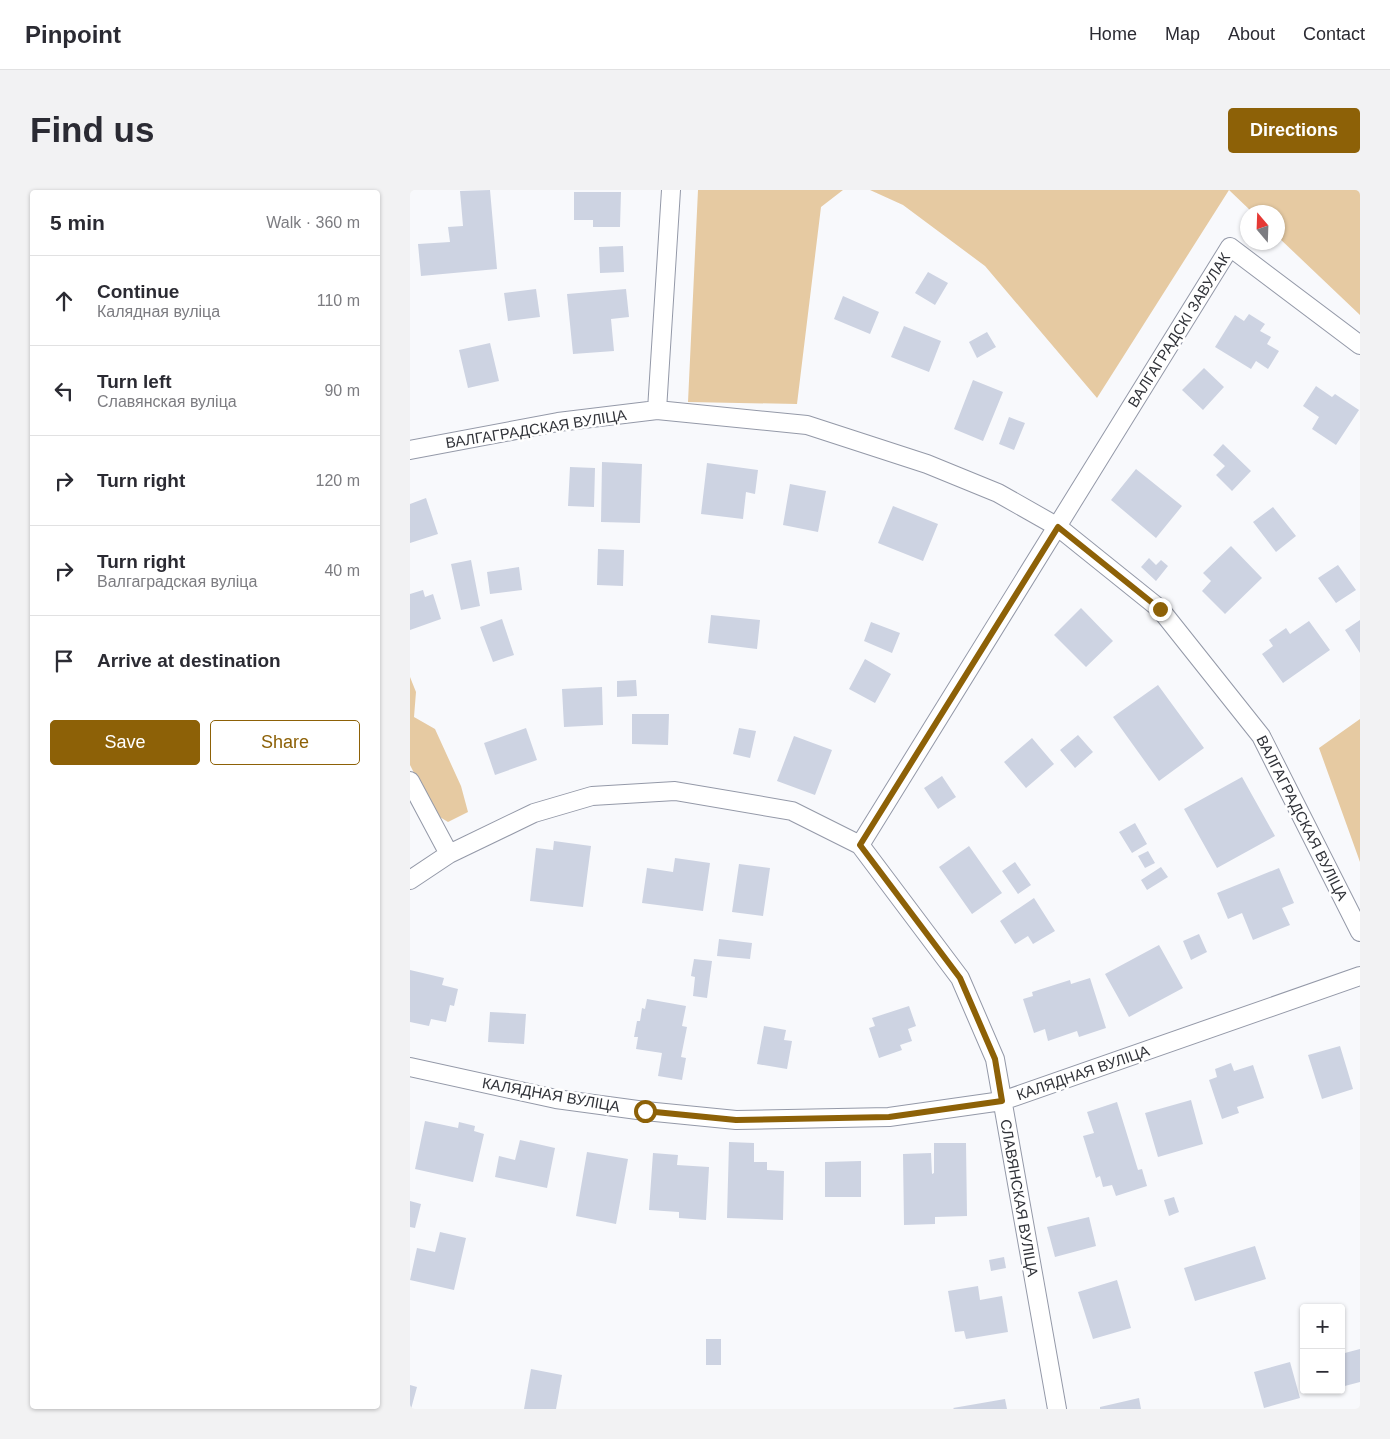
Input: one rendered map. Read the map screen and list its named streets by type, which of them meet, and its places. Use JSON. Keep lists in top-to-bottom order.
{
  "streets": {
    "street": [
      "ВАЛГАГРАДСКІ ЗАВУЛАК",
      "ВАЛГАГРАДСКАЯ ВУЛІЦА",
      "КАЛЯДНАЯ ВУЛІЦА",
      "СЛАВЯНСКАЯ ВУЛІЦА"
    ]
  },
  "crossings": [
    ["ВАЛГАГРАДСКІ ЗАВУЛАК", "ВАЛГАГРАДСКАЯ ВУЛІЦА"],
    ["КАЛЯДНАЯ ВУЛІЦА", "СЛАВЯНСКАЯ ВУЛІЦА"]
  ],
  "north": "top",
  "page": {
    "header": "Pinpoint",
    "nav": [
      "Home",
      "Map",
      "About",
      "Contact"
    ],
    "buttons": [
      "Directions",
      ["Save", "Share"]
    ],
    "title": "Find us",
    "heading": ["5 min", "Walk · 360 m"],
    "list": [
      ["Continue", "Калядная вуліца", "110 m"],
      ["Turn left", "Славянская вуліца", "90 m"],
      ["Turn right", "120 m"],
      ["Turn right", "Валгаградская вуліца", "40 m"],
      "Arrive at destination"
    ],
    "map_buttons": ["+", "−"]
  }
}
